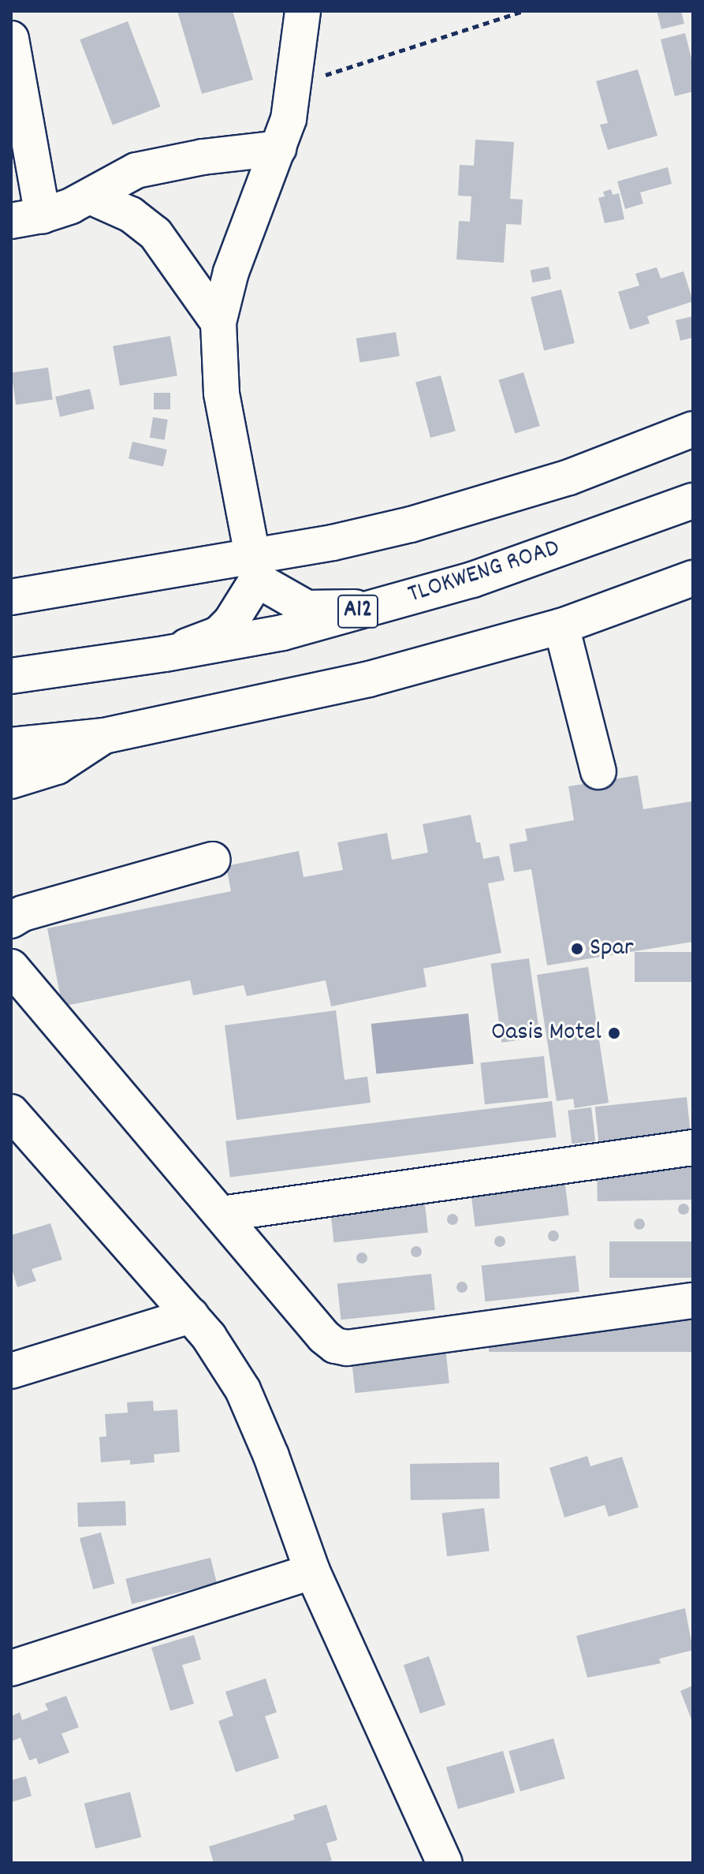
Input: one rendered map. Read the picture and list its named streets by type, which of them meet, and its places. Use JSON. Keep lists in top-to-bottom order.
{
  "streets": {
    "street": ["TLOKWENG ROAD", "A12"]
  },
  "places": ["Spar", "Oasis Motel"]
}
